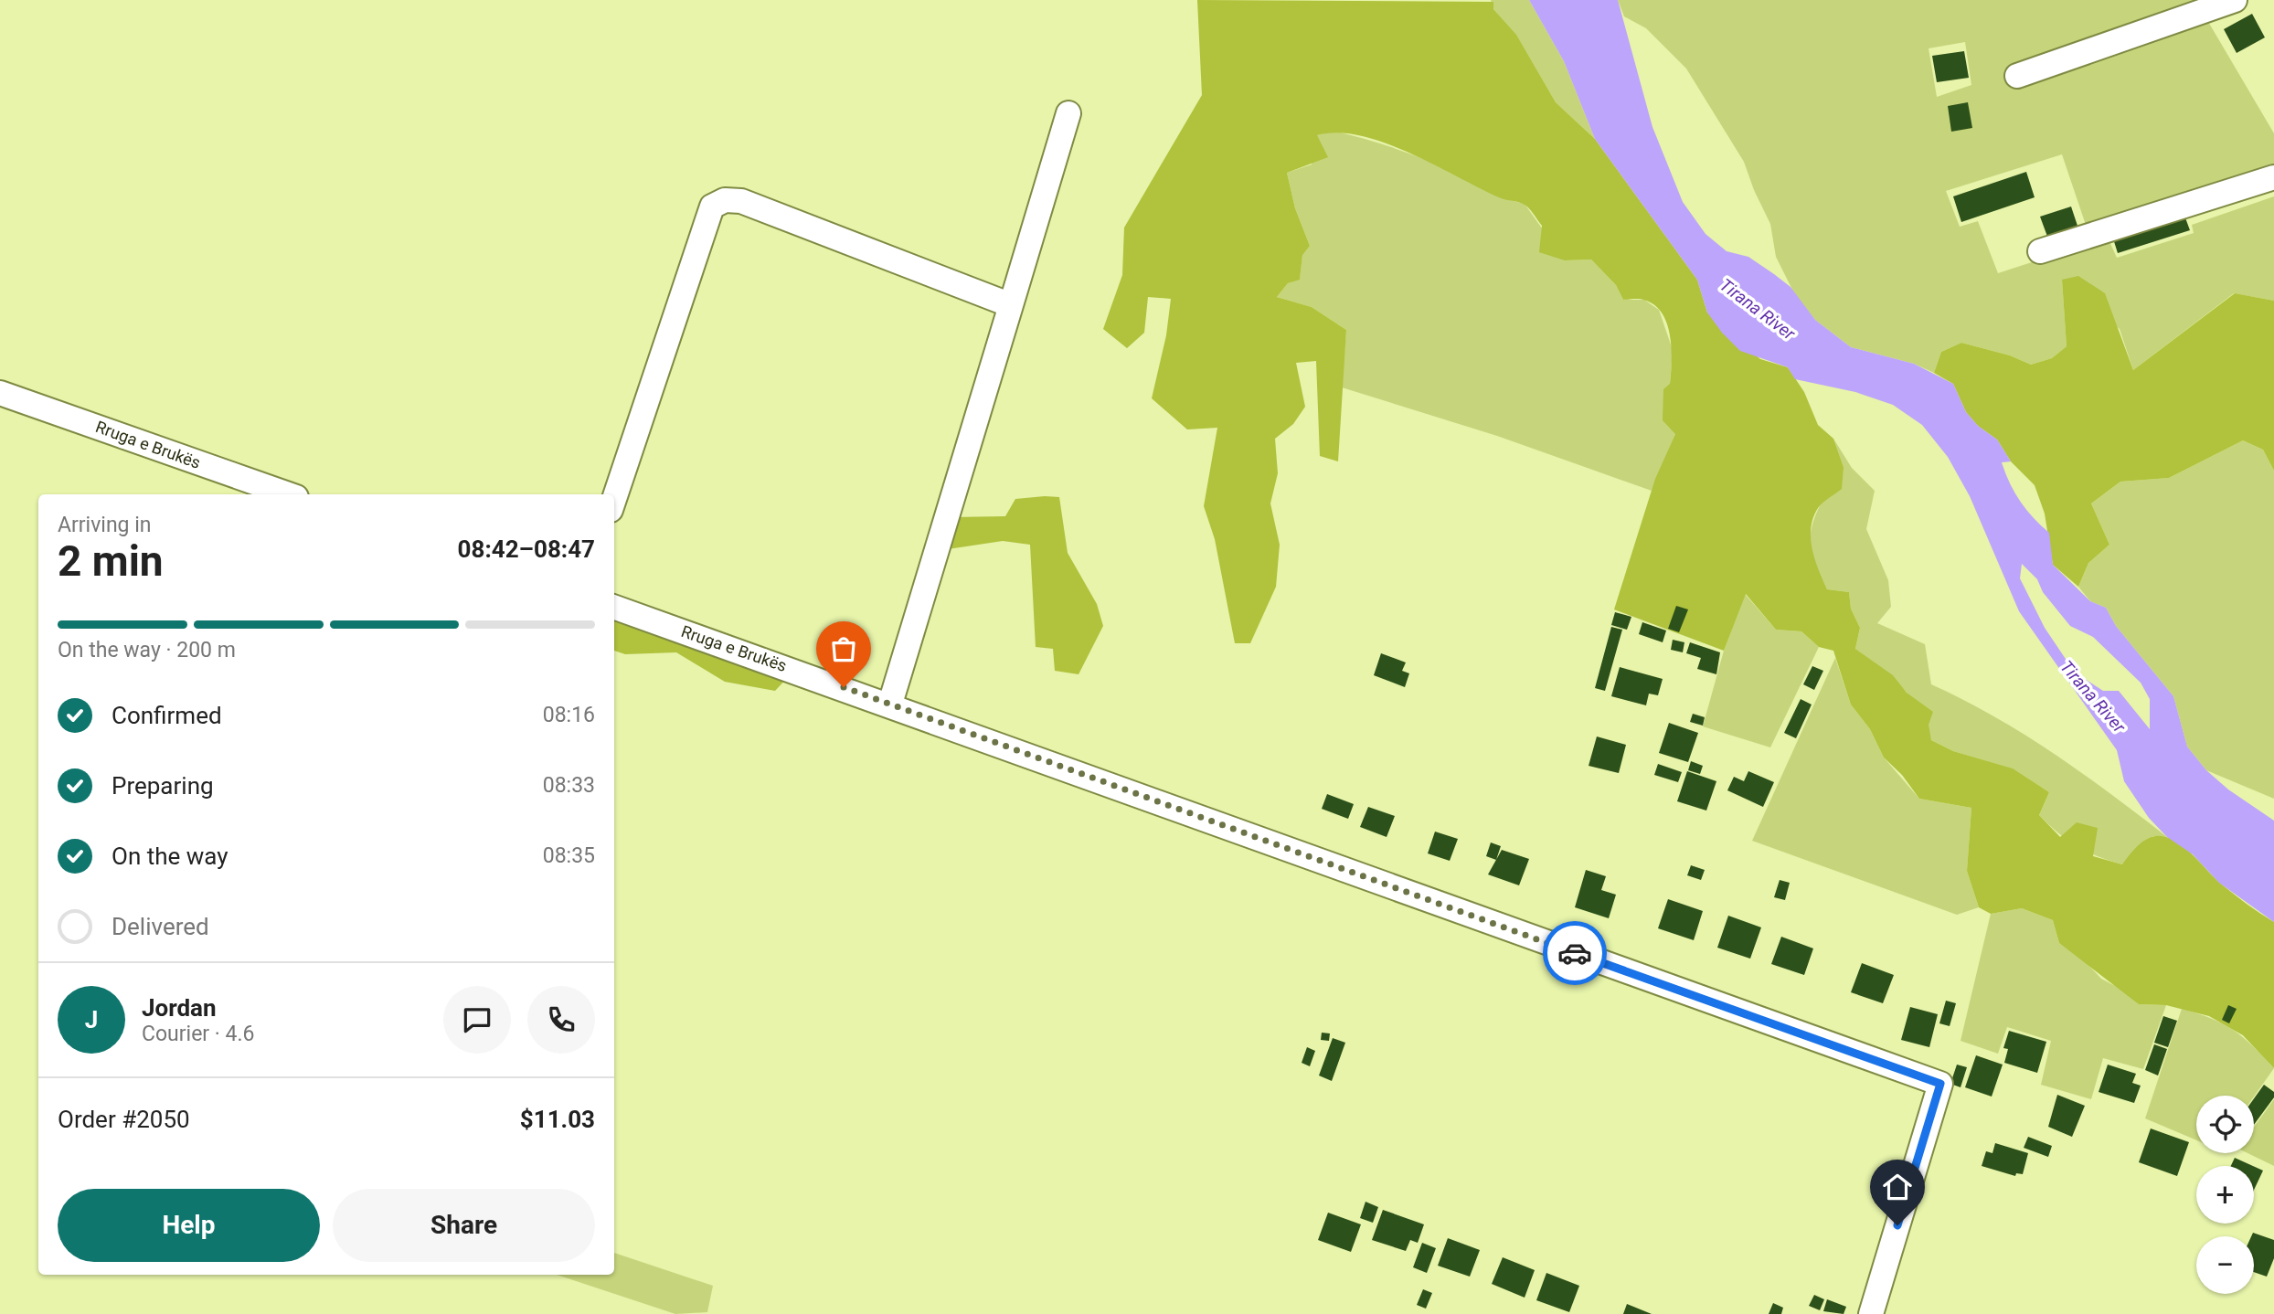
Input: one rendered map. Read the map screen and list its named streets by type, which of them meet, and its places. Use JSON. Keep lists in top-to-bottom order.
{
  "streets": {
    "street": ["Rruga e Brukës"]
  },
  "water": ["Tirana River"],
  "page": {
    "heading": ["2 min", "Arriving in", "08:42–08:47"],
    "panel": [
      "Jordan",
      "Courier · 4.6",
      "Order #2050",
      "$11.03"
    ],
    "bar": "On the way · 200 m",
    "list": [
      ["Confirmed", "08:16"],
      ["Preparing", "08:33"],
      ["On the way", "08:35"],
      "Delivered"
    ],
    "round": "J",
    "map_buttons": ["+", "−"],
    "buttons": ["Help", "Share"]
  }
}
